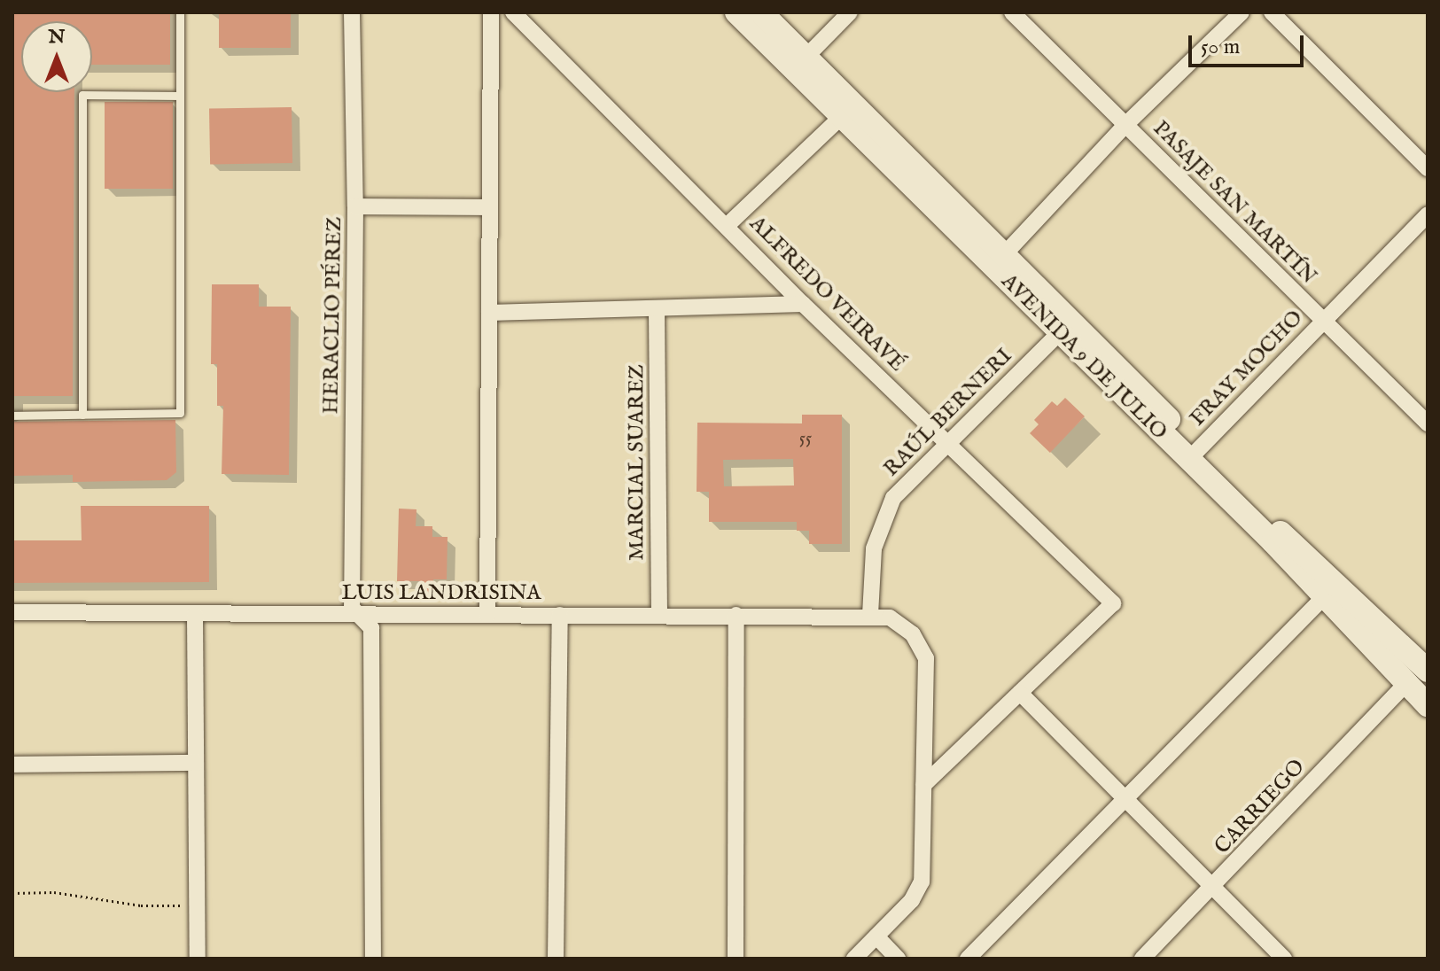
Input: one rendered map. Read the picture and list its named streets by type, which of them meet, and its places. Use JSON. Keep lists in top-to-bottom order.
{
  "streets": {
    "main road": ["AVENIDA 9 DE JULIO"],
    "street": [
      "PASAJE SAN MARTÍN",
      "ALFREDO VEIRAVÉ",
      "HERACLIO PÉREZ",
      "FRAY MOCHO",
      "RAÚL BERNERI",
      "MARCIAL SUAREZ",
      "LUIS LANDRISINA",
      "CARRIEGO"
    ]
  },
  "crossings": [
    ["PASAJE SAN MARTÍN", "FRAY MOCHO"],
    ["ALFREDO VEIRAVÉ", "RAÚL BERNERI"],
    ["HERACLIO PÉREZ", "LUIS LANDRISINA"],
    ["AVENIDA 9 DE JULIO", "FRAY MOCHO"],
    ["AVENIDA 9 DE JULIO", "RAÚL BERNERI"],
    ["AVENIDA 9 DE JULIO", "CARRIEGO"],
    ["RAÚL BERNERI", "LUIS LANDRISINA"],
    ["MARCIAL SUAREZ", "LUIS LANDRISINA"]
  ],
  "house_numbers": ["55"],
  "scale_bar": "50 m",
  "north": "top"
}
